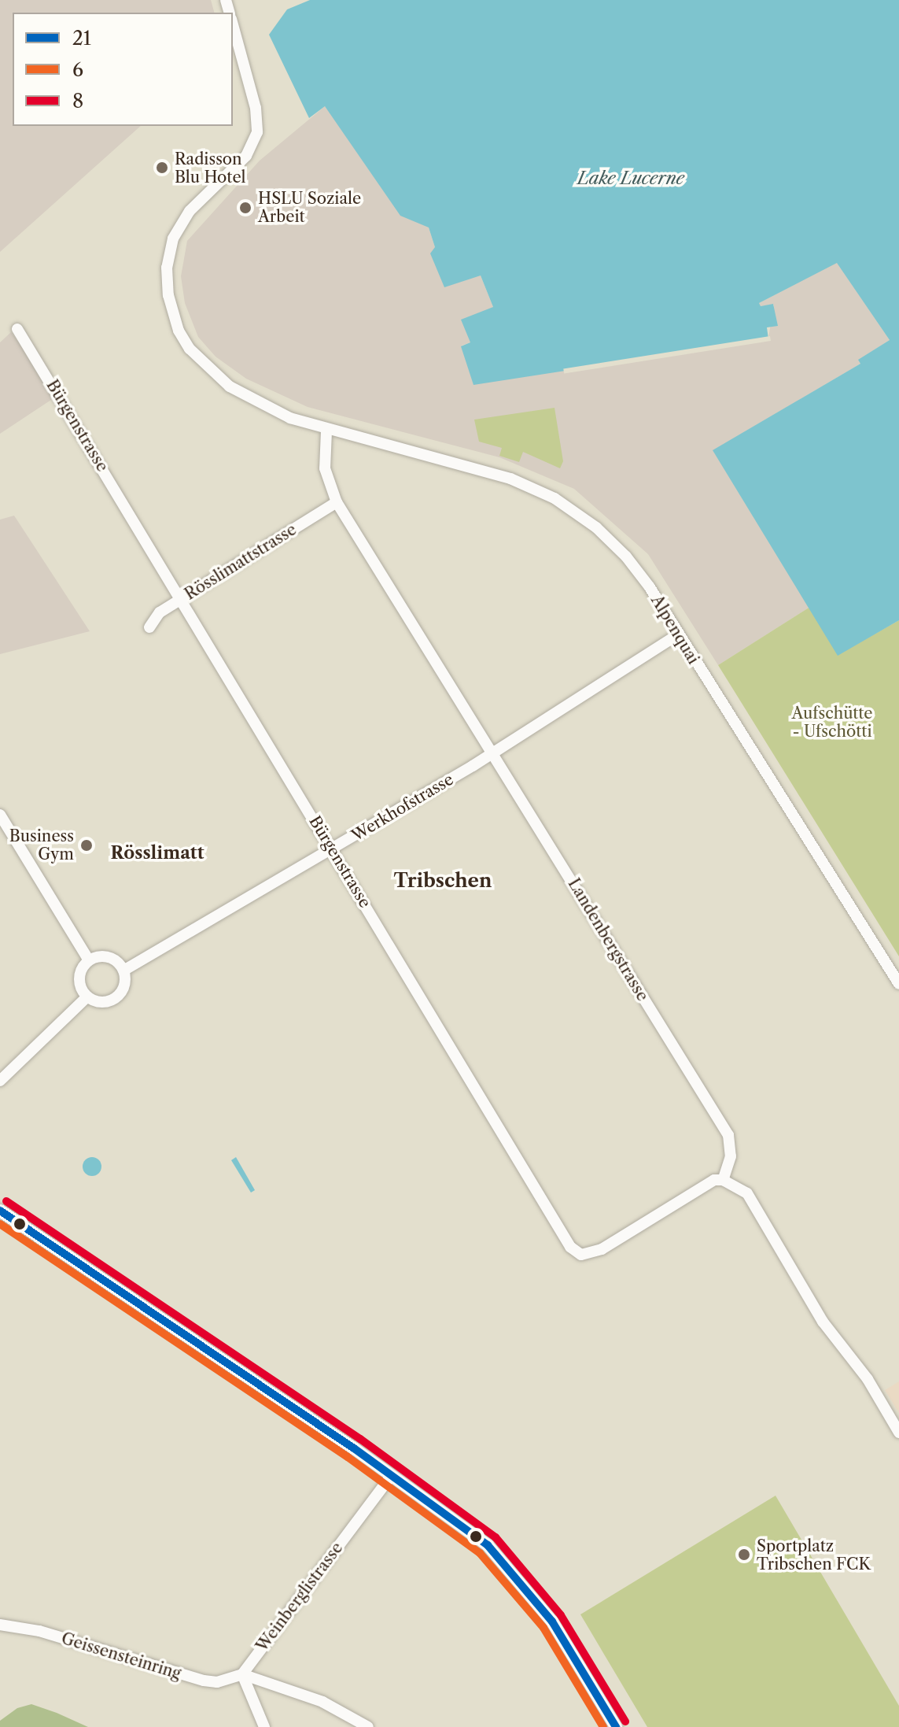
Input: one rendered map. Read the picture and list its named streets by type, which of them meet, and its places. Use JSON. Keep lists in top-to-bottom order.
{
  "streets": {
    "street": [
      "Bürgenstrasse",
      "Rösslimattstrasse",
      "Alpenquai",
      "Werkhofstrasse",
      "Landenbergstrasse",
      "Weinberglistrasse",
      "Geissensteinring"
    ]
  },
  "crossings": [
    ["Bürgenstrasse", "Rösslimattstrasse"],
    ["Bürgenstrasse", "Werkhofstrasse"],
    ["Bürgenstrasse", "Landenbergstrasse"],
    ["Rösslimattstrasse", "Landenbergstrasse"],
    ["Alpenquai", "Werkhofstrasse"],
    ["Alpenquai", "Landenbergstrasse"],
    ["Werkhofstrasse", "Landenbergstrasse"],
    ["Weinberglistrasse", "Geissensteinring"]
  ],
  "districts": ["Rösslimatt", "Tribschen"],
  "water": ["Lake Lucerne"],
  "parks": ["Aufschütte - Ufschötti"],
  "places": [
    "Radisson Blu Hotel",
    "HSLU Soziale Arbeit",
    "Business Gym",
    "Sportplatz Tribschen FCK"
  ],
  "lines": ["transit line 8", "transit line 21", "transit line 6"],
  "legend": ["21", "6", "8"]
}
